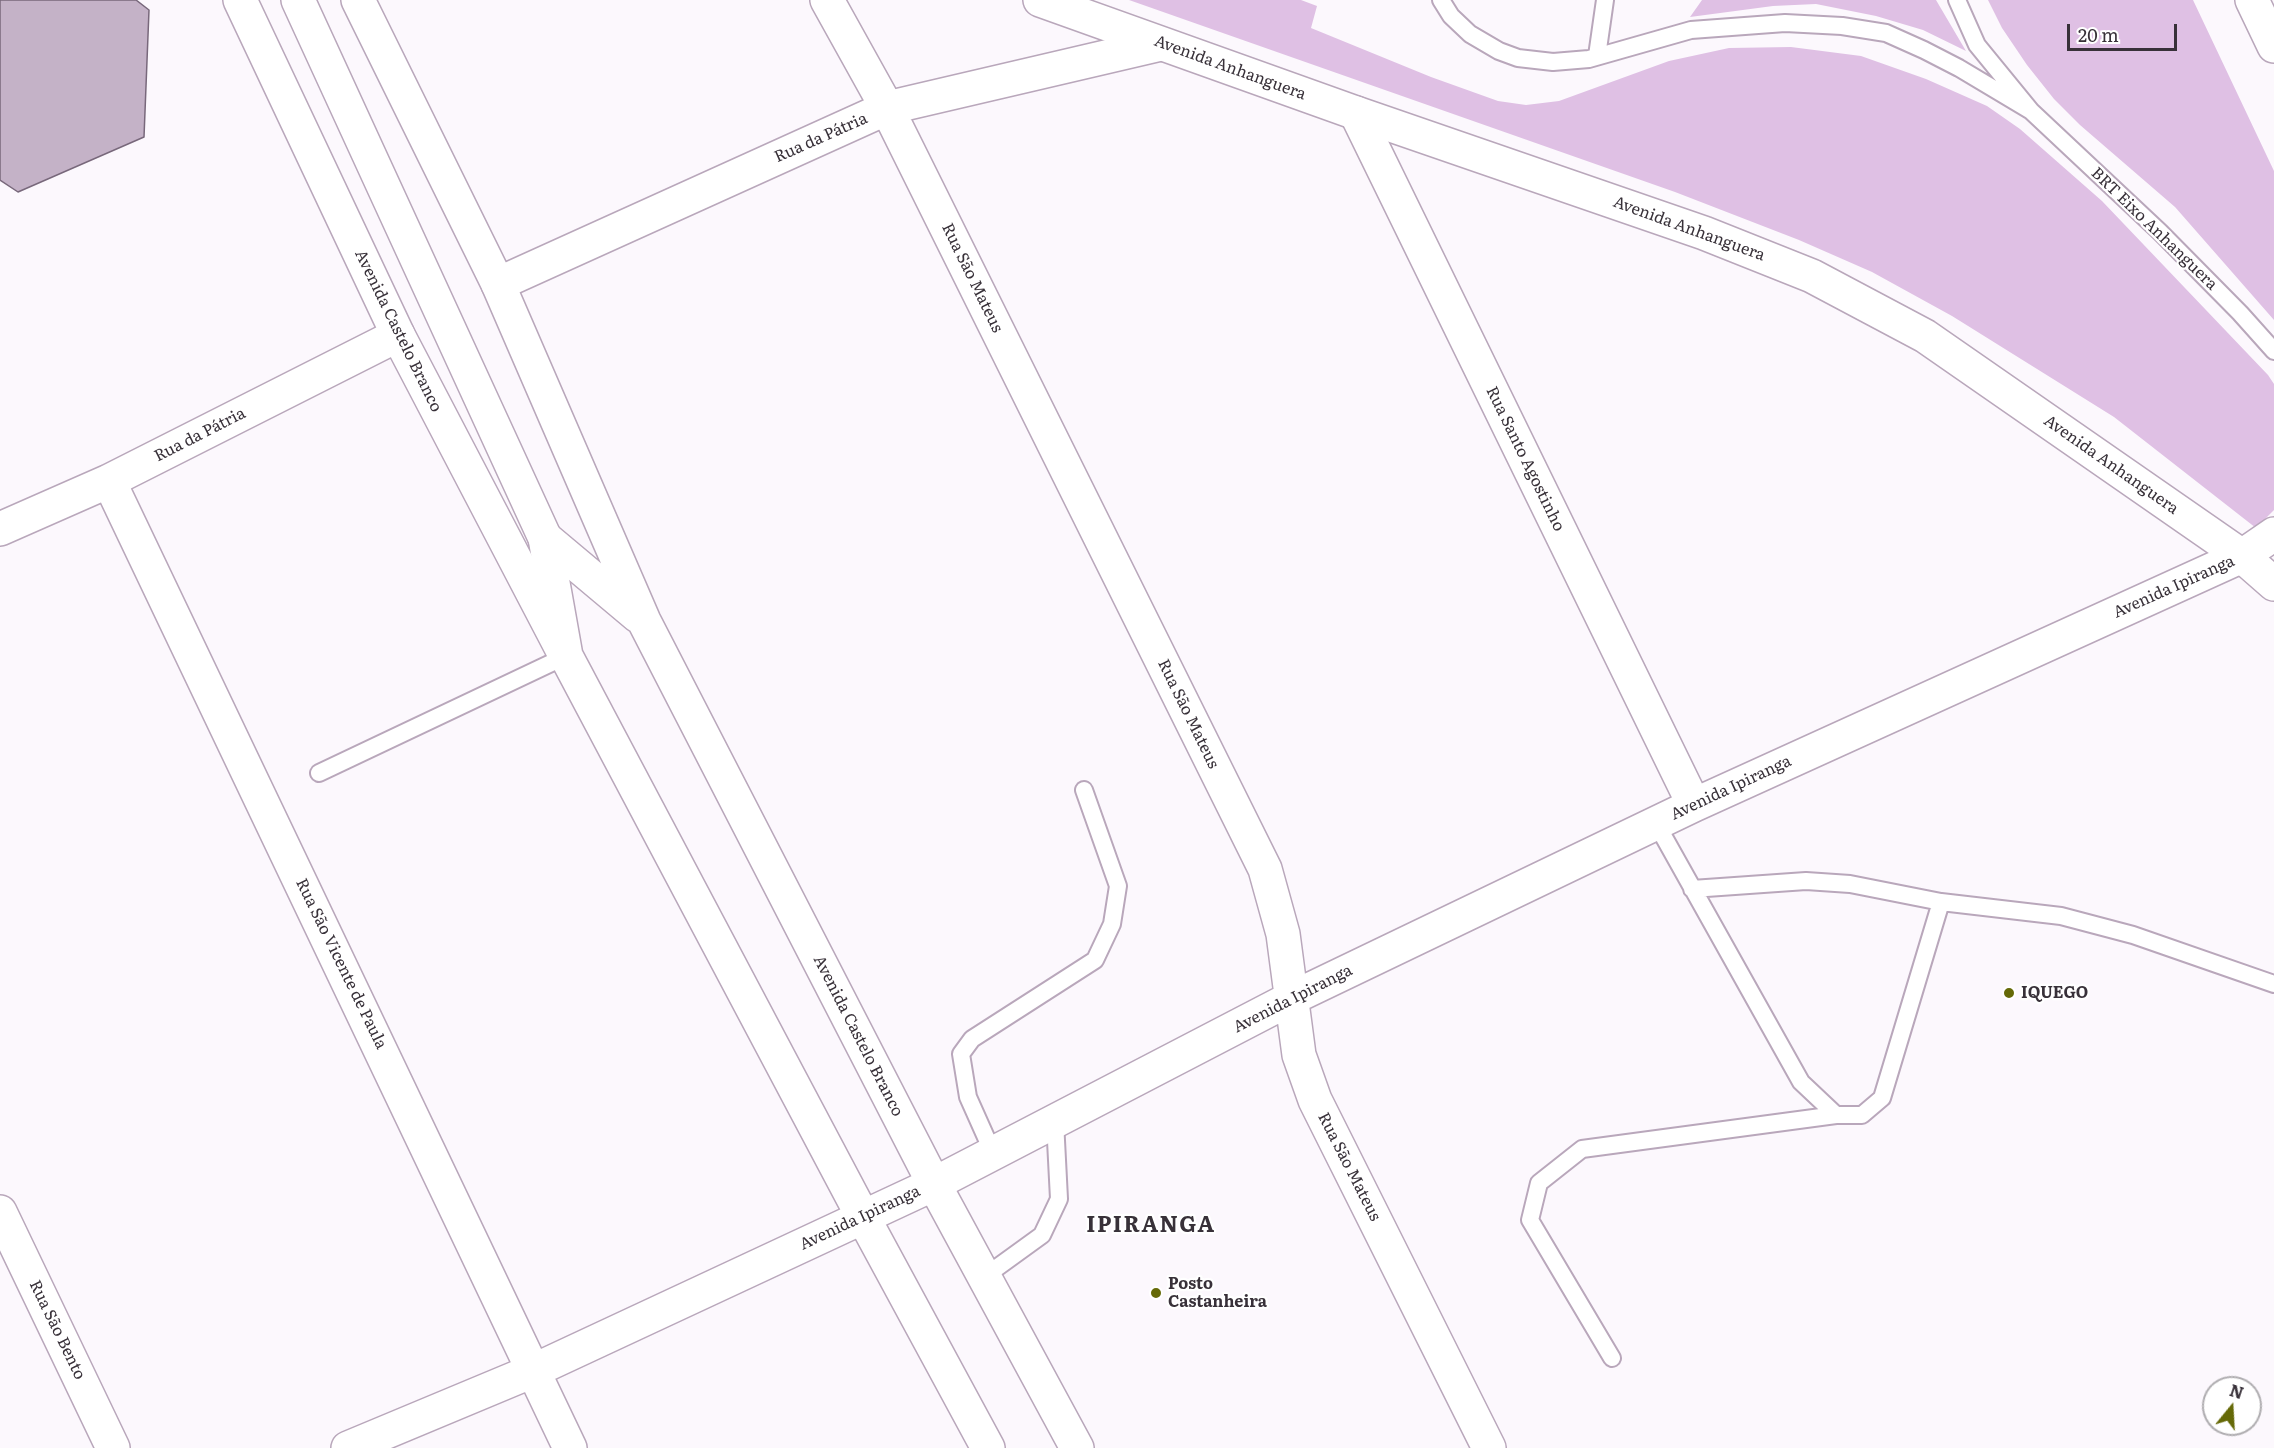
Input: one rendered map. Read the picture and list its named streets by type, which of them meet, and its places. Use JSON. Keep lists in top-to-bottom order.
{
  "streets": {
    "main road": [
      "Avenida Anhanguera",
      "Rua da Pátria",
      "Rua São Mateus",
      "Avenida Castelo Branco",
      "Rua Santo Agostinho",
      "Avenida Ipiranga",
      "Rua São Vicente de Paula",
      "Rua São Bento"
    ],
    "lane": ["BRT Eixo Anhanguera"]
  },
  "crossings": [
    ["Avenida Anhanguera", "Rua da Pátria"],
    ["Avenida Anhanguera", "Rua Santo Agostinho"],
    ["Avenida Anhanguera", "Avenida Ipiranga"],
    ["Rua da Pátria", "Rua São Mateus"],
    ["Rua da Pátria", "Avenida Castelo Branco"],
    ["Rua da Pátria", "Rua São Vicente de Paula"],
    ["Rua São Mateus", "Avenida Ipiranga"],
    ["Avenida Castelo Branco", "Avenida Ipiranga"],
    ["Rua Santo Agostinho", "Avenida Ipiranga"],
    ["Avenida Ipiranga", "Rua São Vicente de Paula"]
  ],
  "districts": ["IPIRANGA"],
  "places": ["IQUEGO", "Posto Castanheira"],
  "scale_bar": "20 m",
  "north": "top"
}
